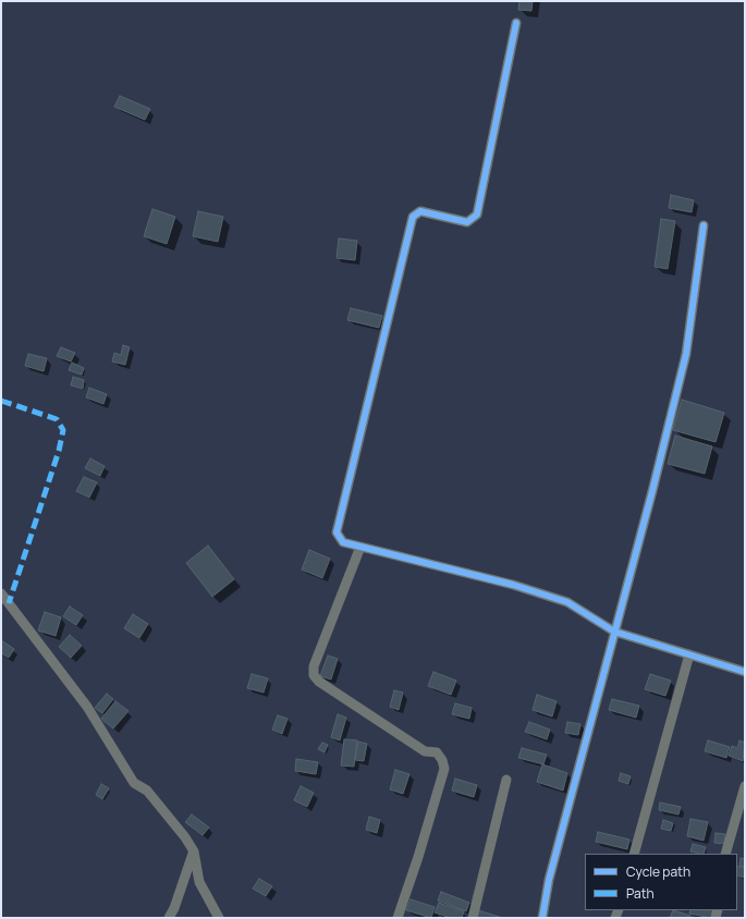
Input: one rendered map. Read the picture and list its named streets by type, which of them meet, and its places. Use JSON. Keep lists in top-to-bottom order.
{
  "legend": ["Cycle path", "Path"]
}
